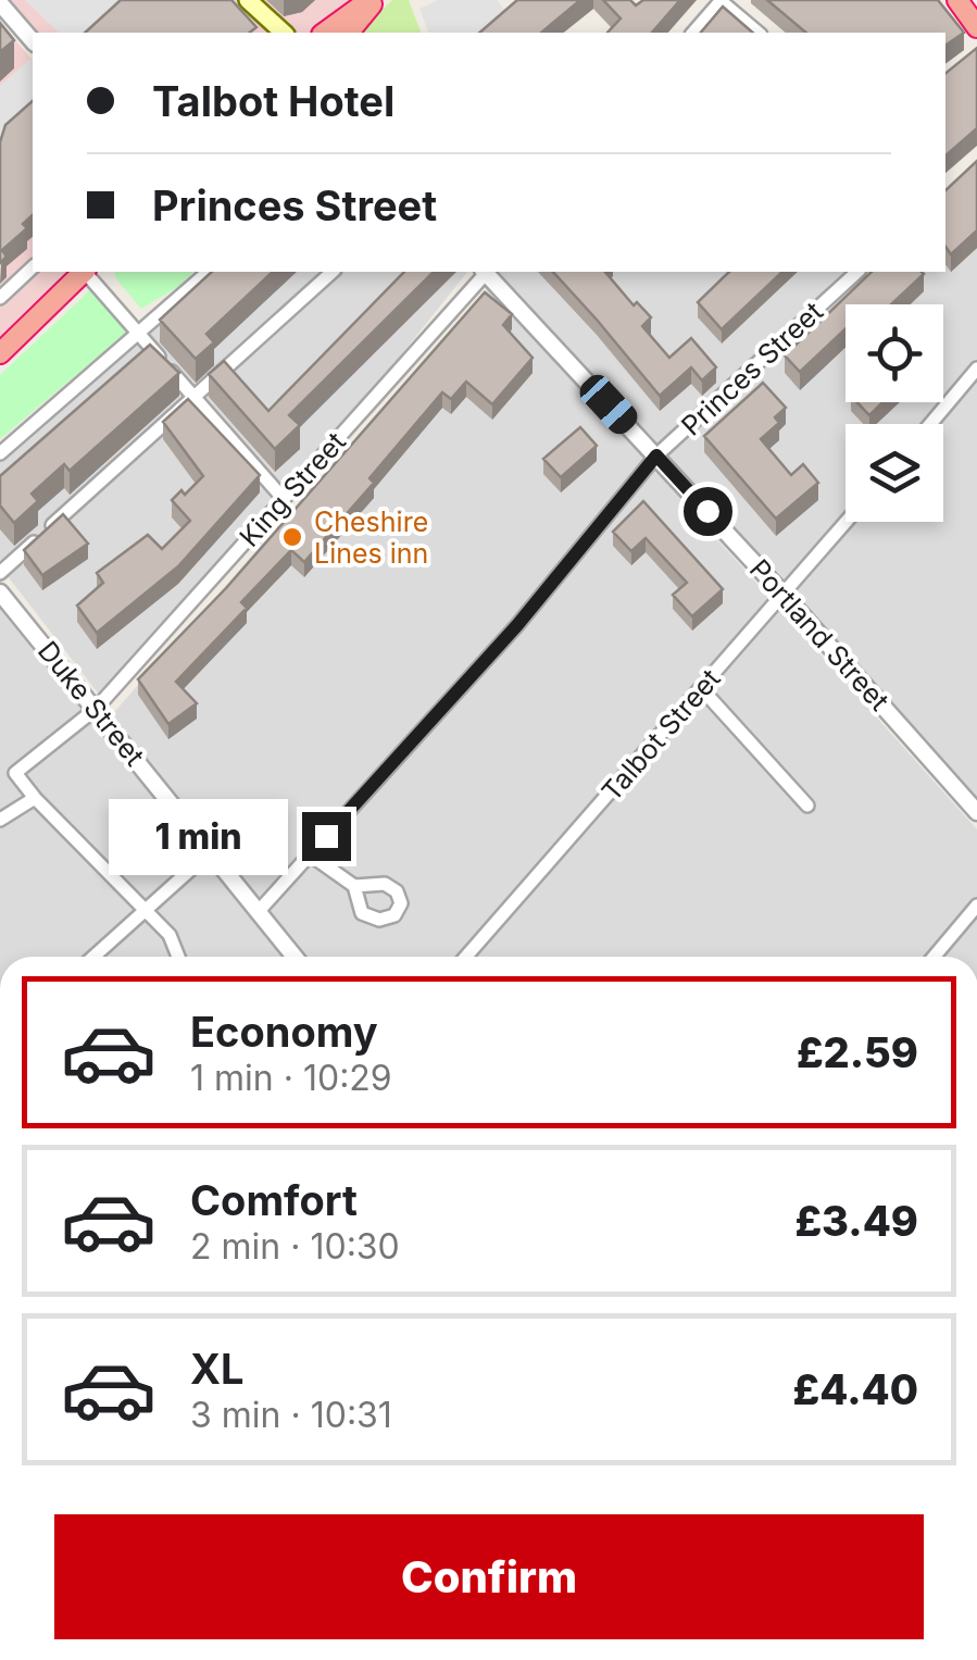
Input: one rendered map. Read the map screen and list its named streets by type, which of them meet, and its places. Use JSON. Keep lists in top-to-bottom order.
{
  "streets": {
    "street": [
      "Princes Street",
      "King Street",
      "Portland Street",
      "Duke Street",
      "Talbot Street"
    ]
  },
  "crossings": [
    ["Princes Street", "Portland Street"],
    ["Princes Street", "Duke Street"],
    ["King Street", "Duke Street"],
    ["Portland Street", "Talbot Street"]
  ],
  "places": ["Cheshire Lines inn"],
  "page": {
    "banner": ["Talbot Hotel", "Princes Street"],
    "bubble": "1 min",
    "list": [
      {
        "name": "Economy",
        "note": "1 min · 10:29",
        "value": "£2.59"
      },
      {
        "name": "Comfort",
        "note": "2 min · 10:30",
        "value": "£3.49"
      },
      {
        "name": "XL",
        "note": "3 min · 10:31",
        "value": "£4.40"
      }
    ],
    "buttons": "Confirm"
  }
}
